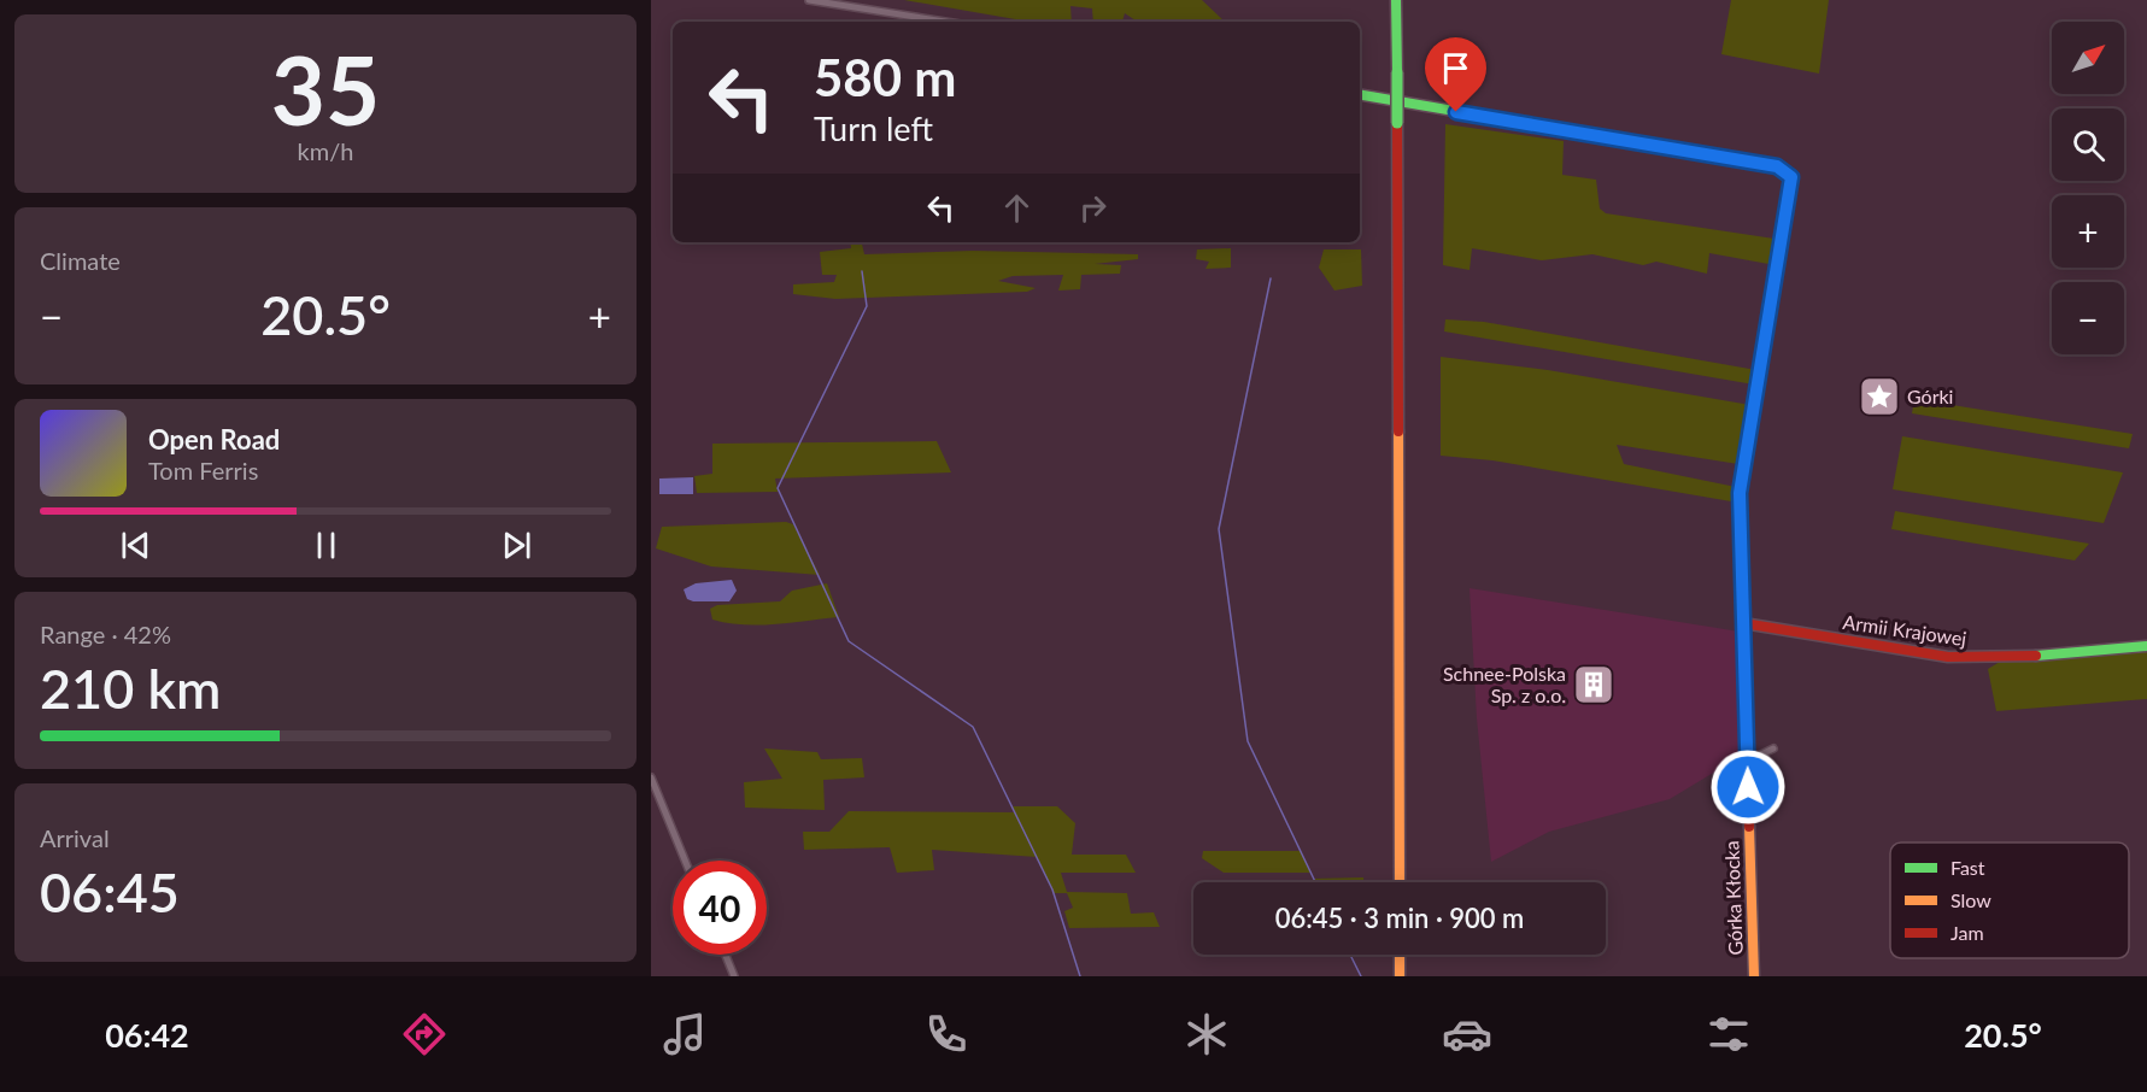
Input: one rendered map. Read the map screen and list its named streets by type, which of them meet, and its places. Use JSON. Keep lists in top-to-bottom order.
{
  "streets": {
    "street": ["Armii Krajowej", "Górka Kłocka"]
  },
  "crossings": [
    ["Armii Krajowej", "Górka Kłocka"]
  ],
  "places": {
    "place": ["Górki"],
    "building": ["Schnee-Polska Sp. z o.o."]
  },
  "legend": ["Fast", "Slow", "Jam"],
  "north": "top right",
  "page": {
    "tile": [
      ["35", "km/h"],
      "Climate",
      ["Range · 42%", "210 km"],
      ["Arrival", "06:45"]
    ],
    "map_buttons": ["+", "−"],
    "turn": ["580 m", "Turn left"],
    "heat": ["−", "20.5°", "+"],
    "song": ["Open Road", "Tom Ferris"],
    "limit": "40",
    "trip": "06:45 · 3 min · 900 m",
    "tabs": ["06:42", "20.5°"]
  }
}
